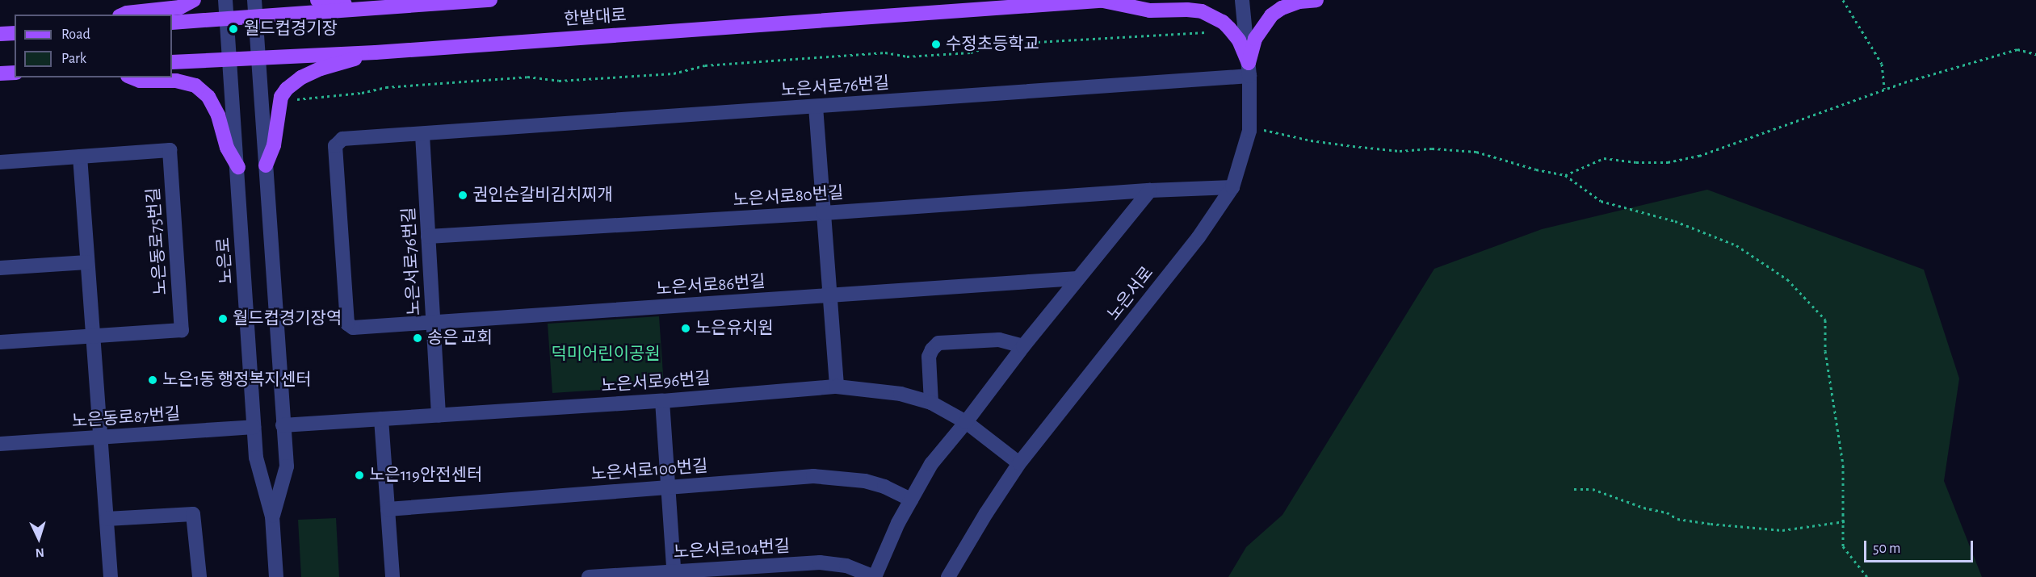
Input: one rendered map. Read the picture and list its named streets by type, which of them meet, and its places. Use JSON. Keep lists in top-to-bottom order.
{
  "streets": {
    "main road": ["한밭대로"],
    "street": [
      "노은서로76번길",
      "노은서로80번길",
      "노은동로75번길",
      "노은로",
      "노은서로86번길",
      "노은서로",
      "노은서로96번길",
      "노은동로87번길",
      "노은서로100번길",
      "노은서로104번길"
    ]
  },
  "crossings": [
    ["한밭대로", "노은로"],
    ["노은서로76번길", "노은서로80번길"],
    ["노은서로76번길", "노은서로86번길"],
    ["노은서로76번길", "노은서로"],
    ["노은서로76번길", "노은서로96번길"],
    ["노은서로80번길", "노은서로"],
    ["노은로", "노은서로96번길"],
    ["노은로", "노은동로87번길"],
    ["노은서로", "노은서로96번길"]
  ],
  "parks": ["덕미어린이공원"],
  "places": [
    "월드컵경기장",
    "수정초등학교",
    "권인순갈비김치찌개",
    "월드컵경기장역",
    "노은유치원",
    "송은 교회",
    "노은1동 행정복지센터",
    "노은119안전센터"
  ],
  "legend": ["Road", "Park"],
  "scale_bar": "50 m",
  "north": "bottom"
}
